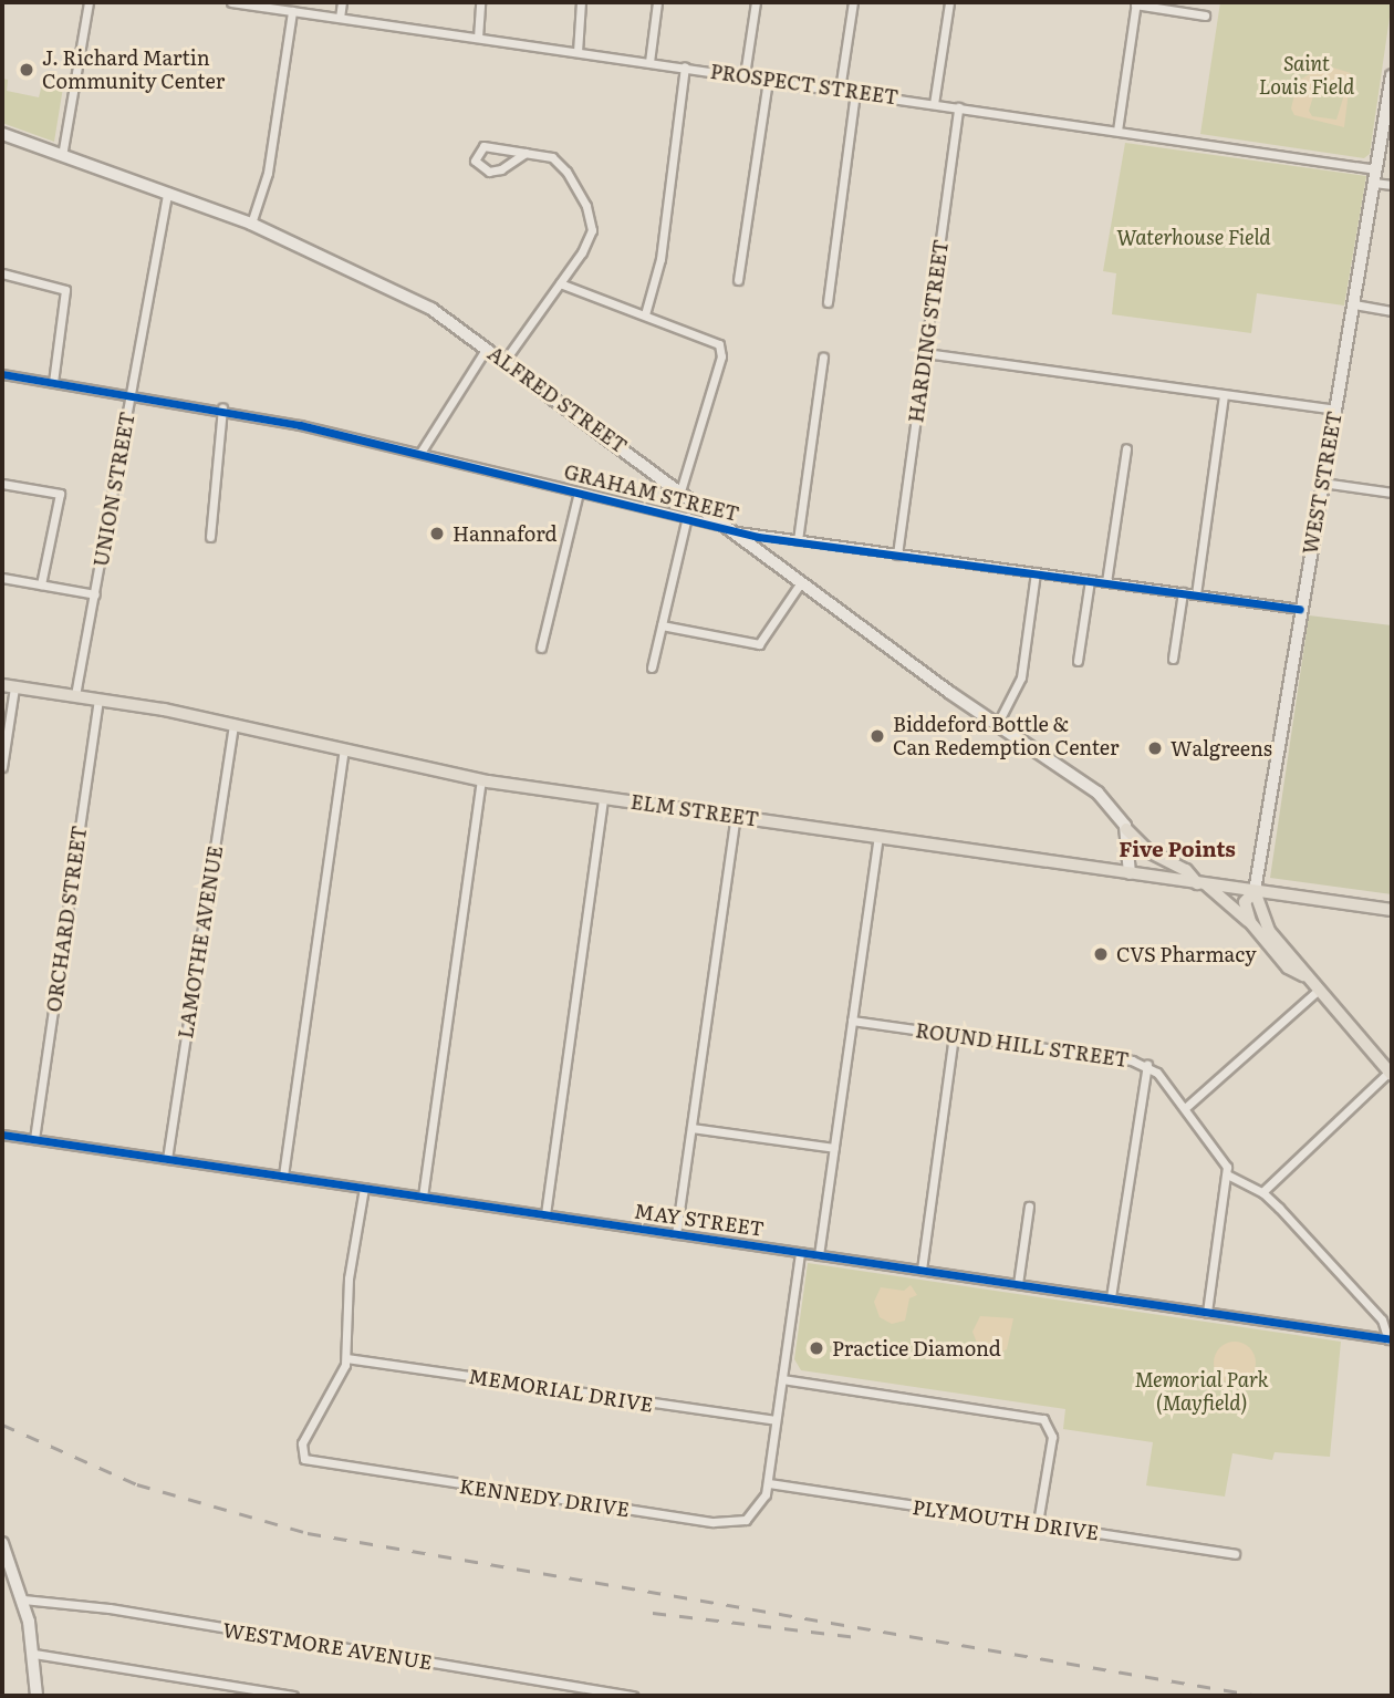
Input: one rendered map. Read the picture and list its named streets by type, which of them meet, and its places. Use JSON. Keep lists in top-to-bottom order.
{
  "streets": {
    "main road": ["ALFRED STREET", "WEST STREET", "ELM STREET"],
    "street": [
      "PROSPECT STREET",
      "HARDING STREET",
      "UNION STREET",
      "GRAHAM STREET",
      "ORCHARD STREET",
      "LAMOTHE AVENUE",
      "ROUND HILL STREET",
      "MAY STREET",
      "MEMORIAL DRIVE",
      "KENNEDY DRIVE",
      "PLYMOUTH DRIVE",
      "WESTMORE AVENUE"
    ]
  },
  "crossings": [
    ["PROSPECT STREET", "HARDING STREET"],
    ["PROSPECT STREET", "WEST STREET"],
    ["HARDING STREET", "GRAHAM STREET"],
    ["ALFRED STREET", "UNION STREET"],
    ["ALFRED STREET", "GRAHAM STREET"],
    ["WEST STREET", "GRAHAM STREET"],
    ["WEST STREET", "ELM STREET"],
    ["UNION STREET", "GRAHAM STREET"],
    ["UNION STREET", "ELM STREET"],
    ["ELM STREET", "ORCHARD STREET"],
    ["ELM STREET", "LAMOTHE AVENUE"],
    ["ORCHARD STREET", "MAY STREET"],
    ["LAMOTHE AVENUE", "MAY STREET"],
    ["MEMORIAL DRIVE", "KENNEDY DRIVE"],
    ["KENNEDY DRIVE", "PLYMOUTH DRIVE"]
  ],
  "districts": ["Five Points"],
  "parks": ["Saint Louis Field", "Waterhouse Field", "Memorial Park (Mayfield)"],
  "places": [
    "J. Richard Martin Community Center",
    "Hannaford",
    "Biddeford Bottle & Can Redemption Center",
    "Walgreens",
    "CVS Pharmacy",
    "Practice Diamond"
  ]
}
